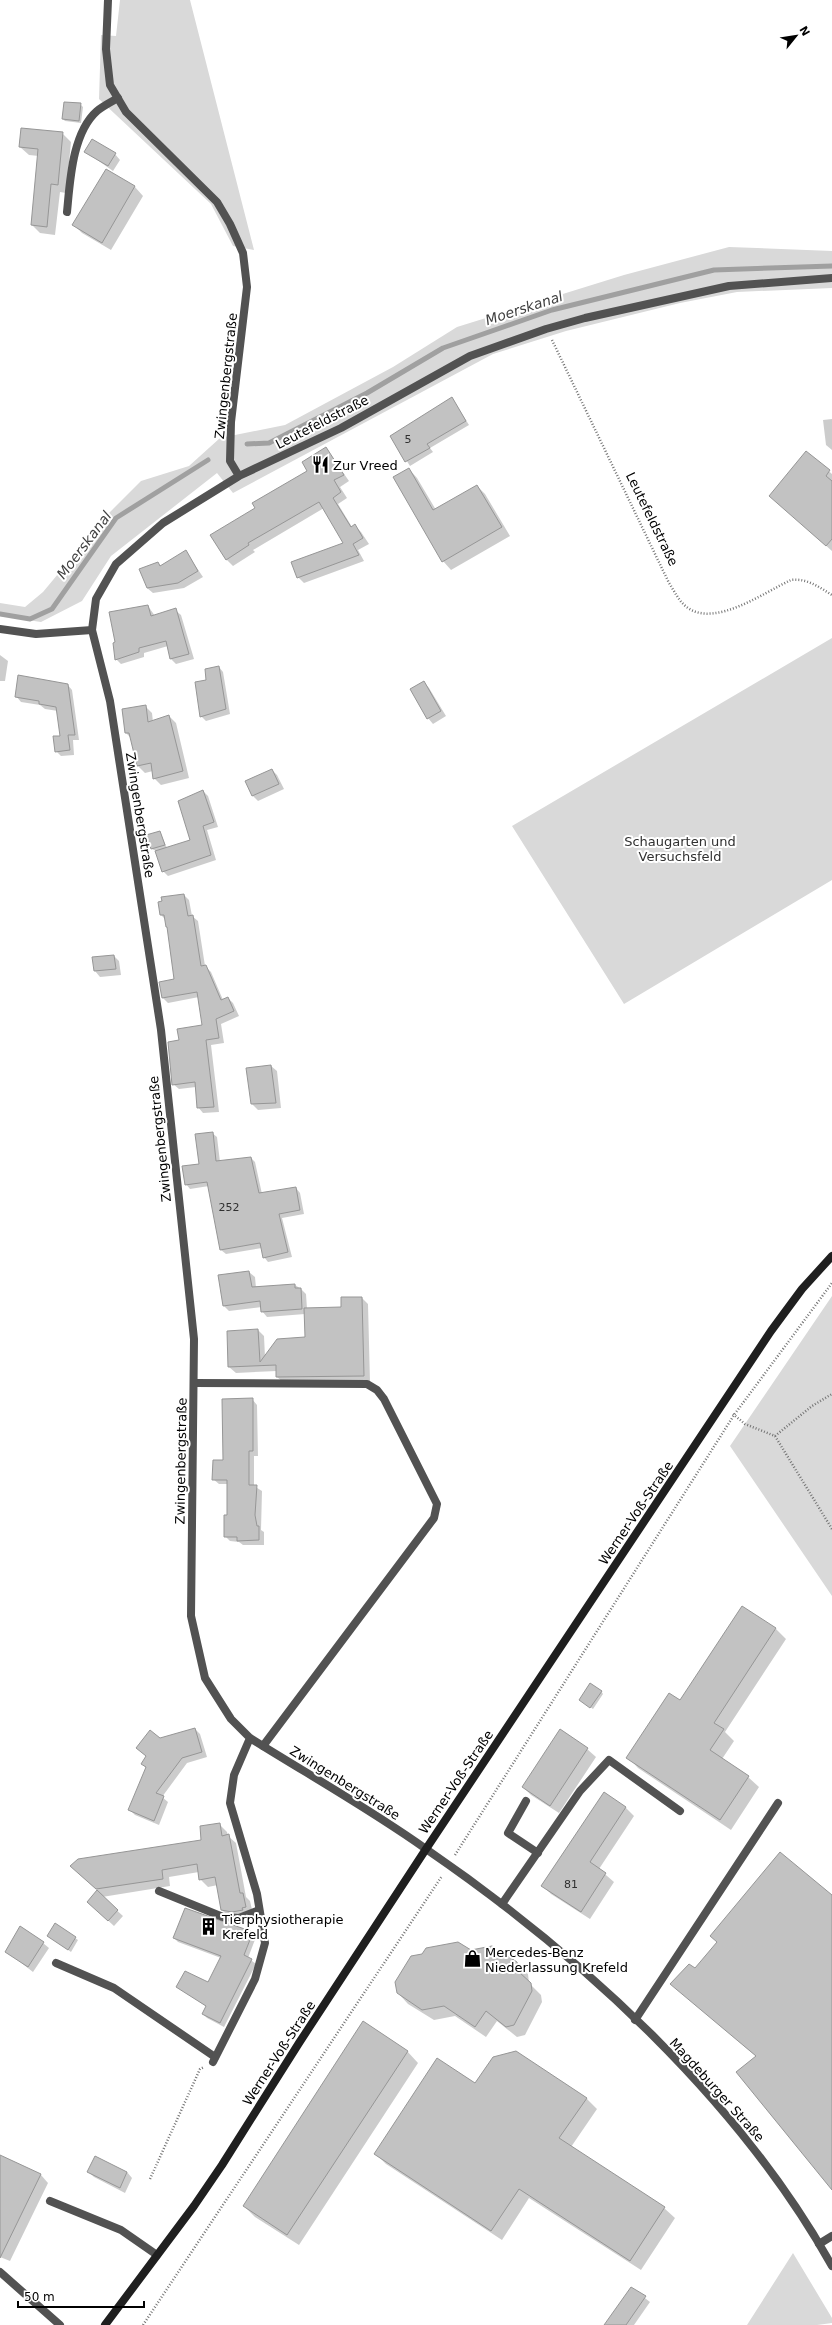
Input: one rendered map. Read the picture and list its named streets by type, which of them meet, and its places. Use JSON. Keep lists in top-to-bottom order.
{
  "streets": {
    "main road": ["Werner-Voß-Straße"],
    "street": ["Zwingenbergstraße", "Leutefeldstraße", "Magdeburger Straße"]
  },
  "crossings": [
    ["Zwingenbergstraße", "Leutefeldstraße"],
    ["Zwingenbergstraße", "Werner-Voß-Straße"],
    ["Zwingenbergstraße", "Magdeburger Straße"],
    ["Werner-Voß-Straße", "Magdeburger Straße"]
  ],
  "water": ["Moerskanal"],
  "parks": ["Schaugarten und Versuchsfeld"],
  "places": {
    "restaurant": ["Zur Vreed"],
    "building": ["Tierphysiotherapie Krefeld"],
    "shop": ["Mercedes-Benz Niederlassung Krefeld"]
  },
  "house_numbers": ["5", "252", "81"],
  "scale_bar": "50 m",
  "north": "top right"
}
